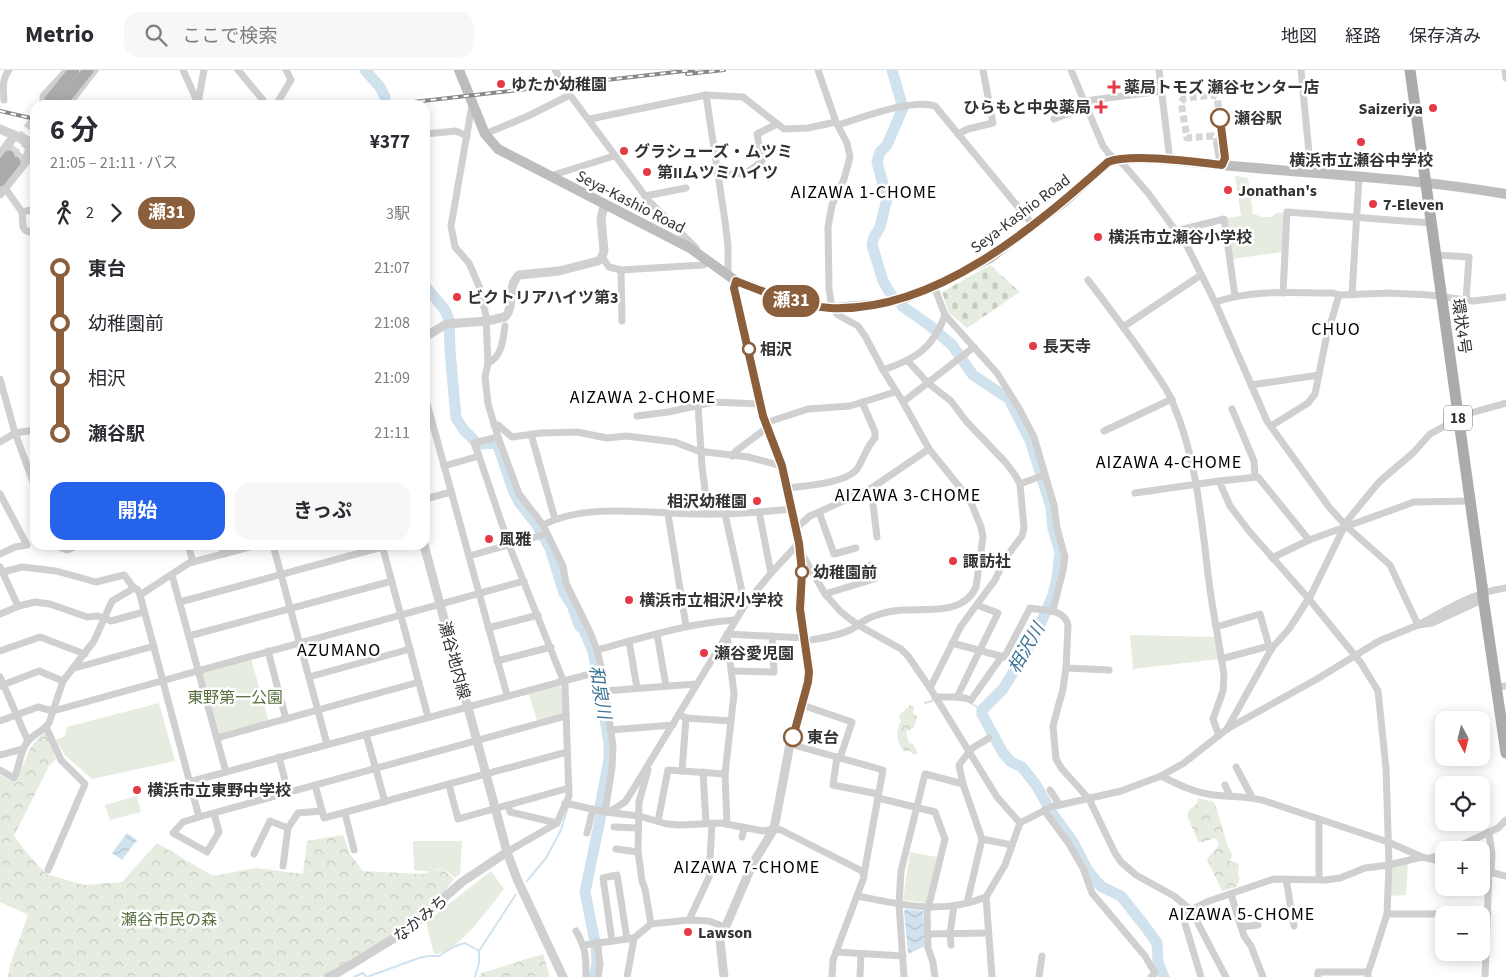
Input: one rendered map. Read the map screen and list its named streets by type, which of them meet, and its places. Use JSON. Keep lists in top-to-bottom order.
{
  "streets": {
    "main road": ["Seya-Kashio Road", "環状4号", "18"],
    "street": ["瀬谷地内線", "なかみち"]
  },
  "crossings": [
    ["環状4号", "18"],
    ["瀬谷地内線", "なかみち"]
  ],
  "districts": [
    "AIZAWA 1-CHOME",
    "CHUO",
    "AIZAWA 2-CHOME",
    "AIZAWA 4-CHOME",
    "AIZAWA 3-CHOME",
    "AZUMANO",
    "AIZAWA 7-CHOME",
    "AIZAWA 5-CHOME"
  ],
  "water": ["相沢川", "和泉川"],
  "parks": ["東野第一公園", "瀬谷市民の森"],
  "places": {
    "other": [
      "ゆたか幼稚園",
      "Saizeriya",
      "瀬谷駅",
      "横浜市立瀬谷中学校",
      "グラシューズ・ムツミ",
      "第IIムツミハイツ",
      "Jonathan's",
      "7-Eleven",
      "横浜市立瀬谷小学校",
      "ビクトリアハイツ第3",
      "長天寺",
      "相沢",
      "相沢幼稚園",
      "風雅",
      "諏訪社",
      "幼稚園前",
      "横浜市立相沢小学校",
      "瀬谷愛児園",
      "東台",
      "横浜市立東野中学校",
      "Lawson"
    ],
    "health": ["薬局トモズ 瀬谷センター店", "ひらもと中央薬局"]
  },
  "lines": ["bus line 瀬31"],
  "north": "bottom",
  "page": {
    "header": "Metrio",
    "search": "ここで検索",
    "nav": ["地図", "経路", "保存済み"],
    "on_map": "瀬31",
    "heading": ["6 分", "21:05 – 21:11 · バス", "¥377"],
    "legs": ["2", "瀬31", "3駅"],
    "list": [
      {
        "name": "東台",
        "value": "21:07"
      },
      {
        "name": "幼稚園前",
        "value": "21:08"
      },
      {
        "name": "相沢",
        "value": "21:09"
      },
      {
        "name": "瀬谷駅",
        "value": "21:11"
      }
    ],
    "buttons": ["開始", "きっぷ"],
    "map_buttons": ["+", "−"]
  }
}
